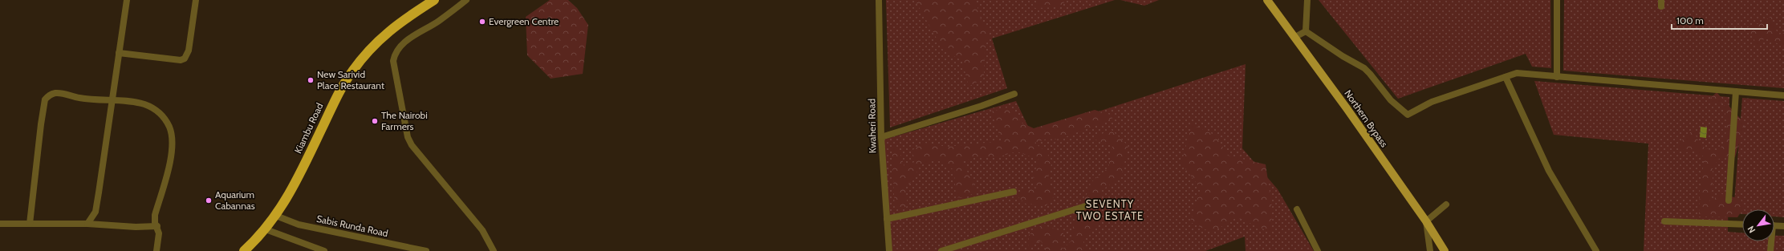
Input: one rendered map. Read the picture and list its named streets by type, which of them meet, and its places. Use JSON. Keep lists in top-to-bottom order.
{
  "streets": {
    "highway": ["Kiambu Road"],
    "main road": ["Northern Bypass"],
    "street": ["Kwaheri Road", "Sabis Runda Road"]
  },
  "crossings": [
    ["Kiambu Road", "Sabis Runda Road"]
  ],
  "districts": ["SEVENTY TWO ESTATE"],
  "places": [
    "Evergreen Centre",
    "New Sarivid Place Restaurant",
    "The Nairobi Farmers",
    "Aquarium Cabannas"
  ],
  "scale_bar": "100 m",
  "north": "bottom left"
}
